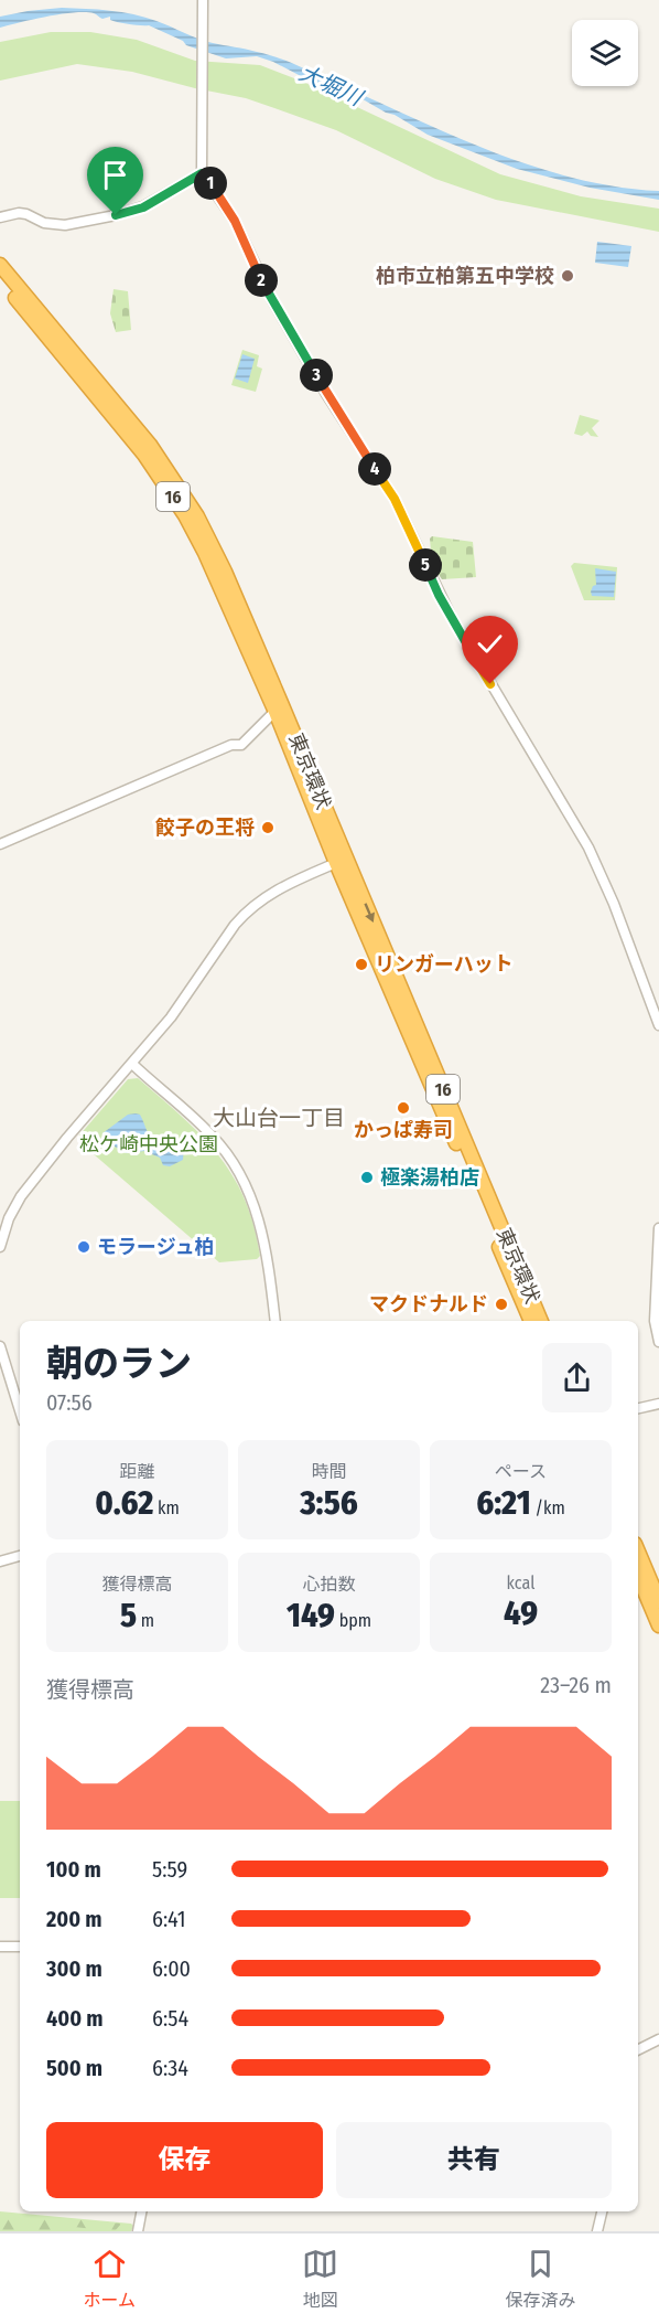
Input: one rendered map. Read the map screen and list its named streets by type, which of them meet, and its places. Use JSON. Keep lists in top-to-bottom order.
{
  "streets": {
    "highway": ["16", "東京環状"]
  },
  "districts": ["大山台一丁目"],
  "water": ["大堀川"],
  "parks": ["松ケ崎中央公園"],
  "places": [
    "柏市立柏第五中学校",
    "餃子の王将",
    "リンガーハット",
    "かっぱ寿司",
    "極楽湯柏店",
    "モラージュ柏",
    "マクドナルド"
  ],
  "page": {
    "pins": [
      "1",
      "2",
      "3",
      "4",
      "5"
    ],
    "heading": ["朝のラン", "07:56"],
    "stats": [
      ["距離", "0.62 km"],
      ["時間", "3:56"],
      ["ペース", "6:21 /km"],
      ["獲得標高", "5 m"],
      ["心拍数", "149 bpm"],
      ["kcal", "49"]
    ],
    "chart": ["獲得標高", "23–26 m"],
    "list": [
      {
        "name": "100 m",
        "note": "5:59"
      },
      {
        "name": "200 m",
        "note": "6:41"
      },
      {
        "name": "300 m",
        "note": "6:00"
      },
      {
        "name": "400 m",
        "note": "6:54"
      },
      {
        "name": "500 m",
        "note": "6:34"
      }
    ],
    "buttons": ["保存", "共有"],
    "tabs": ["ホーム", "地図", "保存済み"]
  }
}
